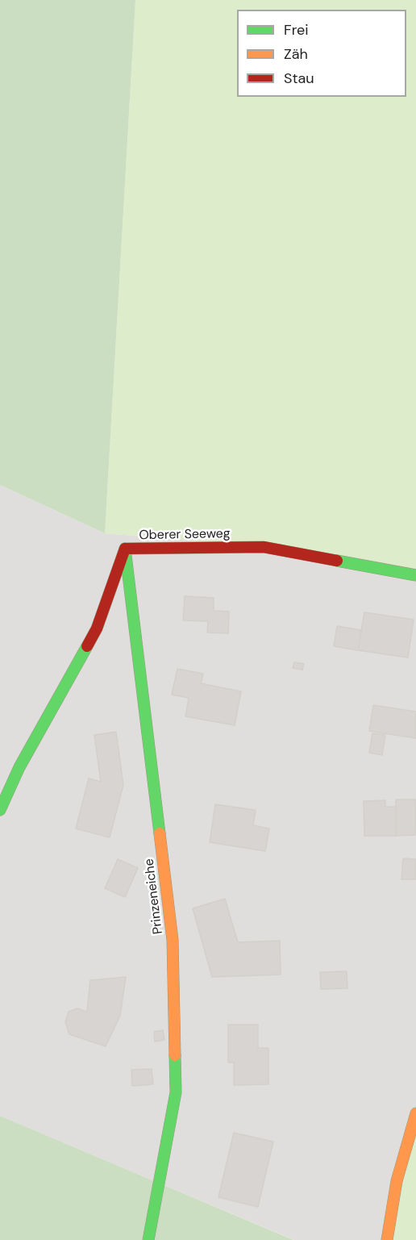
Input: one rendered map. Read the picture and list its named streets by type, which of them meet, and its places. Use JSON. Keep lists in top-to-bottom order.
{
  "streets": {
    "street": ["Oberer Seeweg", "Prinzeneiche"]
  },
  "crossings": [
    ["Oberer Seeweg", "Prinzeneiche"]
  ],
  "legend": ["Frei", "Zäh", "Stau"]
}
